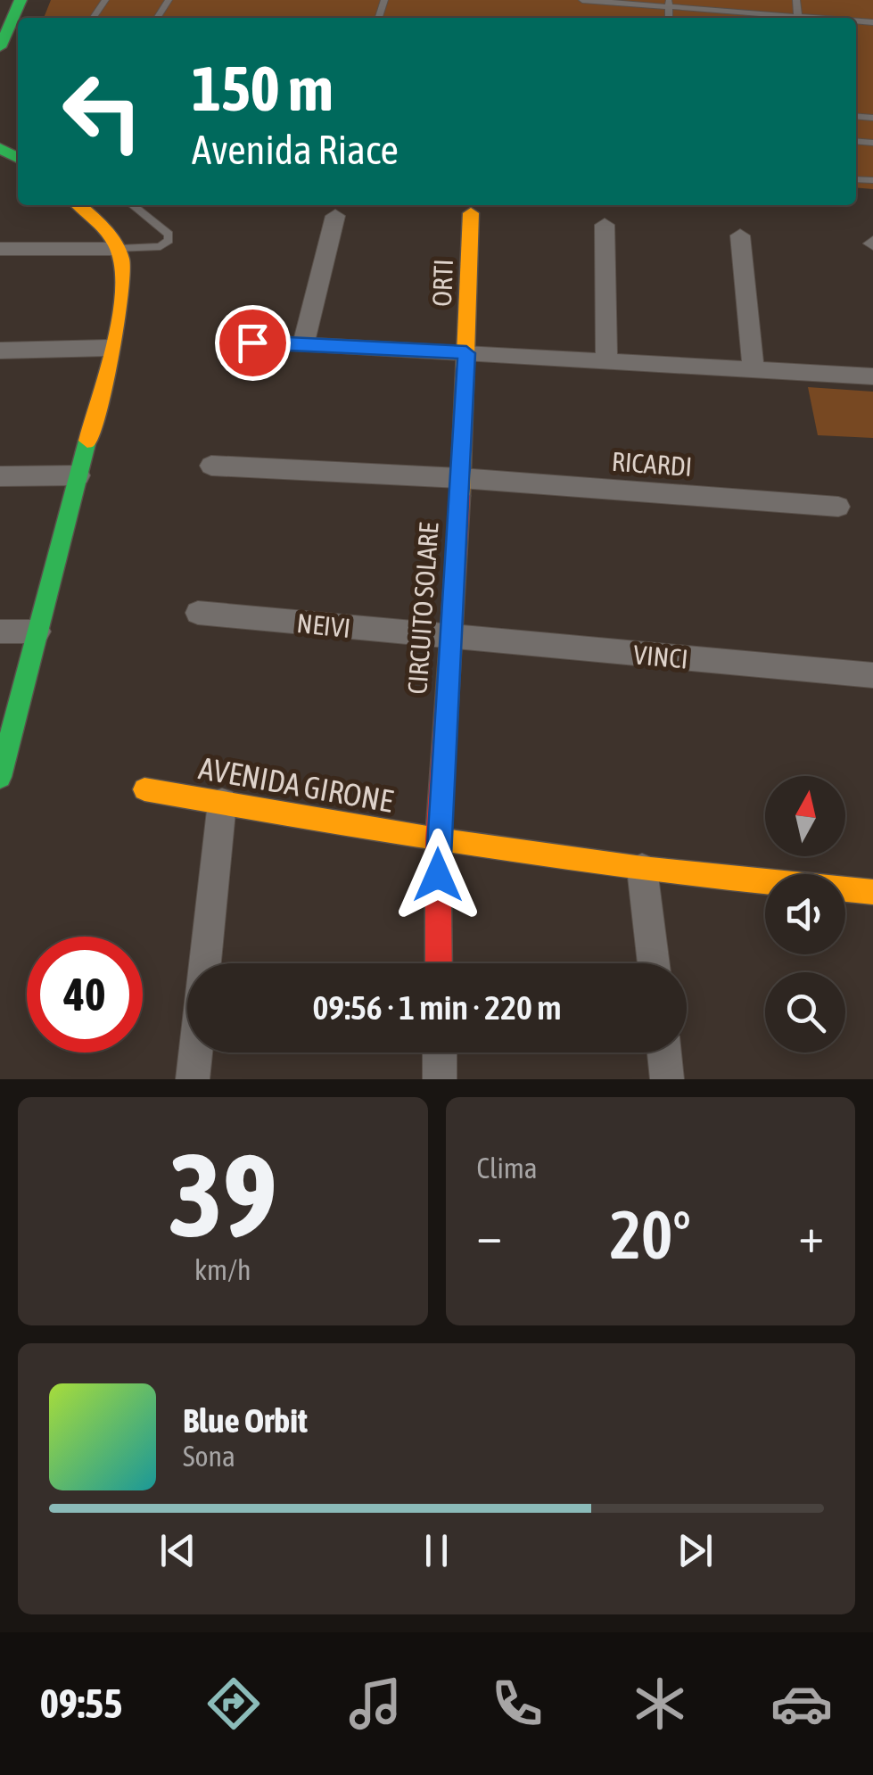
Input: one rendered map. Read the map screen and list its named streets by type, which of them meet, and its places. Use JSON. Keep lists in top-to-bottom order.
{
  "streets": {
    "street": [
      "ORTI",
      "RICARDI",
      "CIRCUITO SOLARE",
      "NEIVI",
      "VINCI",
      "AVENIDA GIRONE"
    ]
  },
  "crossings": [
    ["ORTI", "CIRCUITO SOLARE"],
    ["RICARDI", "CIRCUITO SOLARE"],
    ["CIRCUITO SOLARE", "NEIVI"],
    ["CIRCUITO SOLARE", "VINCI"],
    ["CIRCUITO SOLARE", "AVENIDA GIRONE"],
    ["NEIVI", "VINCI"]
  ],
  "north": "top",
  "page": {
    "turn": ["150 m", "Avenida Riace"],
    "limit": "40",
    "trip": "09:56 · 1 min · 220 m",
    "tile": [
      ["39", "km/h"],
      "Clima"
    ],
    "heat": ["−", "20°", "+"],
    "song": ["Blue Orbit", "Sona"],
    "tabs": "09:55"
  }
}
